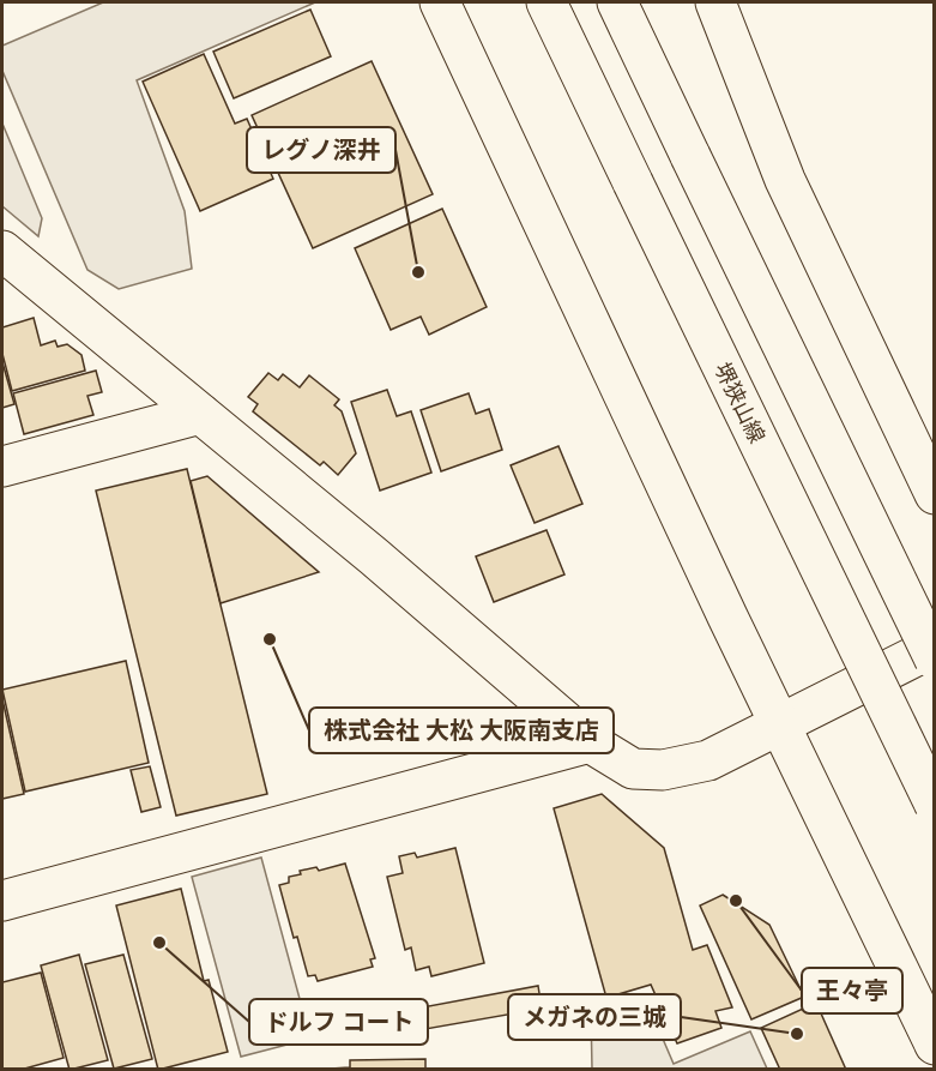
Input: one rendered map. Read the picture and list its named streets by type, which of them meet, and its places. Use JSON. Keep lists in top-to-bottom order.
{
  "streets": {
    "main road": ["堺狭山線"]
  },
  "places": [
    "レグノ深井",
    "株式会社 大松 大阪南支店",
    "王々亭",
    "ドルフ コート",
    "メガネの三城"
  ]
}
